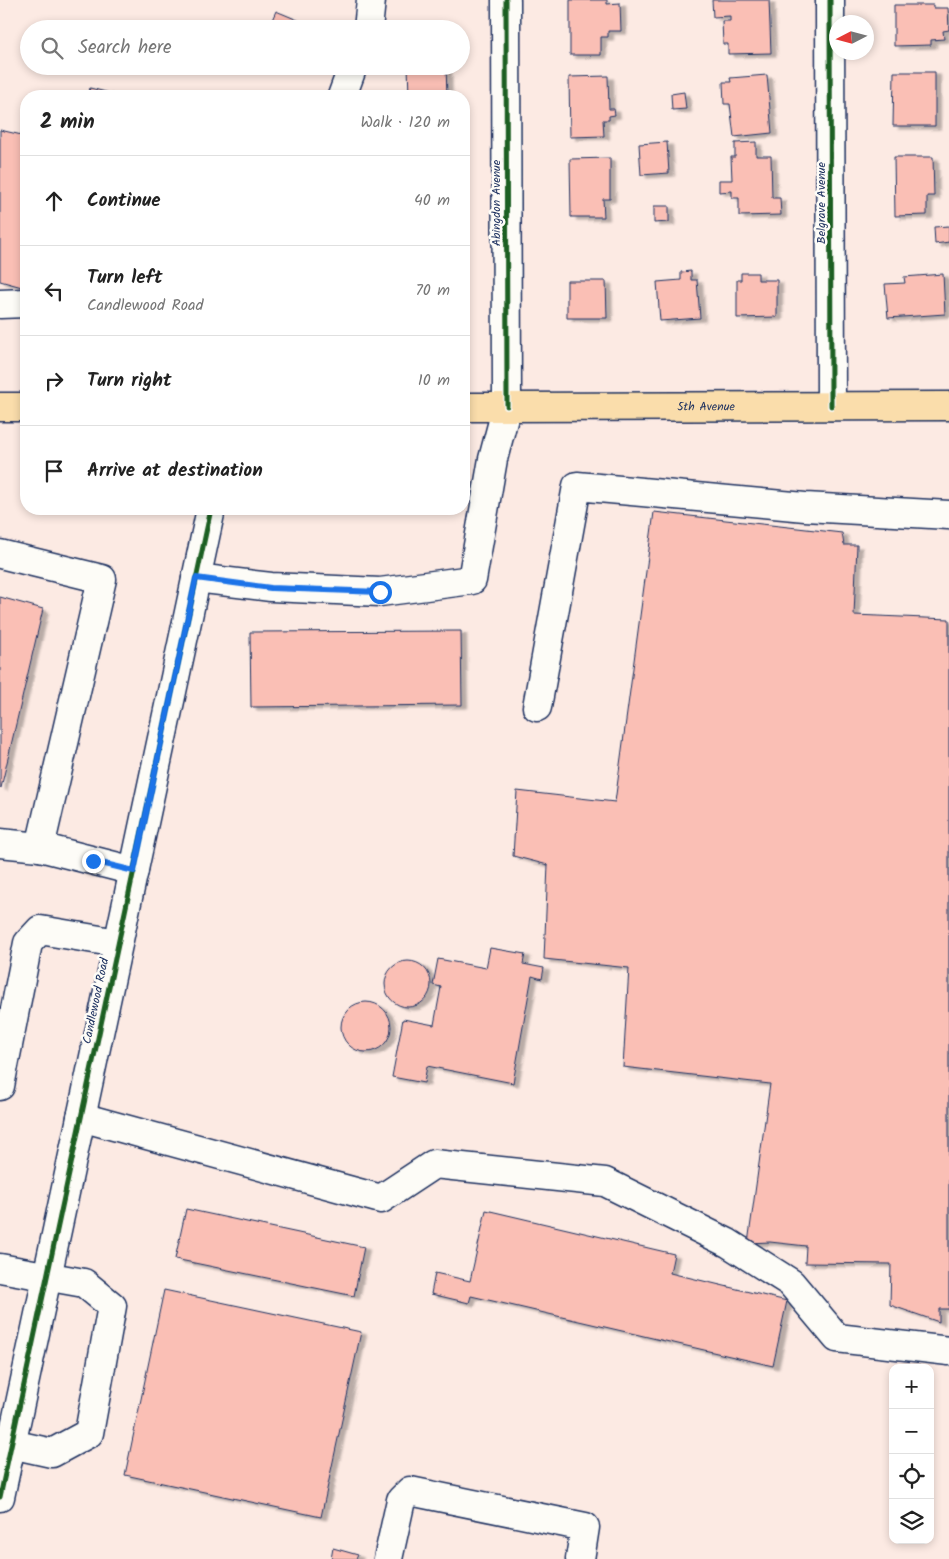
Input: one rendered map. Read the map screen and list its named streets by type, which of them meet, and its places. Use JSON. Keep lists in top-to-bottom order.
{
  "streets": {
    "main road": ["5th Avenue"],
    "street": ["Abingdon Avenue", "Belgrave Avenue", "Candlewood Road"]
  },
  "crossings": [
    ["Abingdon Avenue", "5th Avenue"],
    ["Abingdon Avenue", "Candlewood Road"],
    ["Belgrave Avenue", "5th Avenue"]
  ],
  "north": "left",
  "page": {
    "search": "Search here",
    "heading": ["2 min", "Walk · 120 m"],
    "list": [
      ["Continue", "40 m"],
      ["Turn left", "Candlewood Road", "70 m"],
      ["Turn right", "10 m"],
      "Arrive at destination"
    ],
    "map_buttons": ["+", "−"]
  }
}
